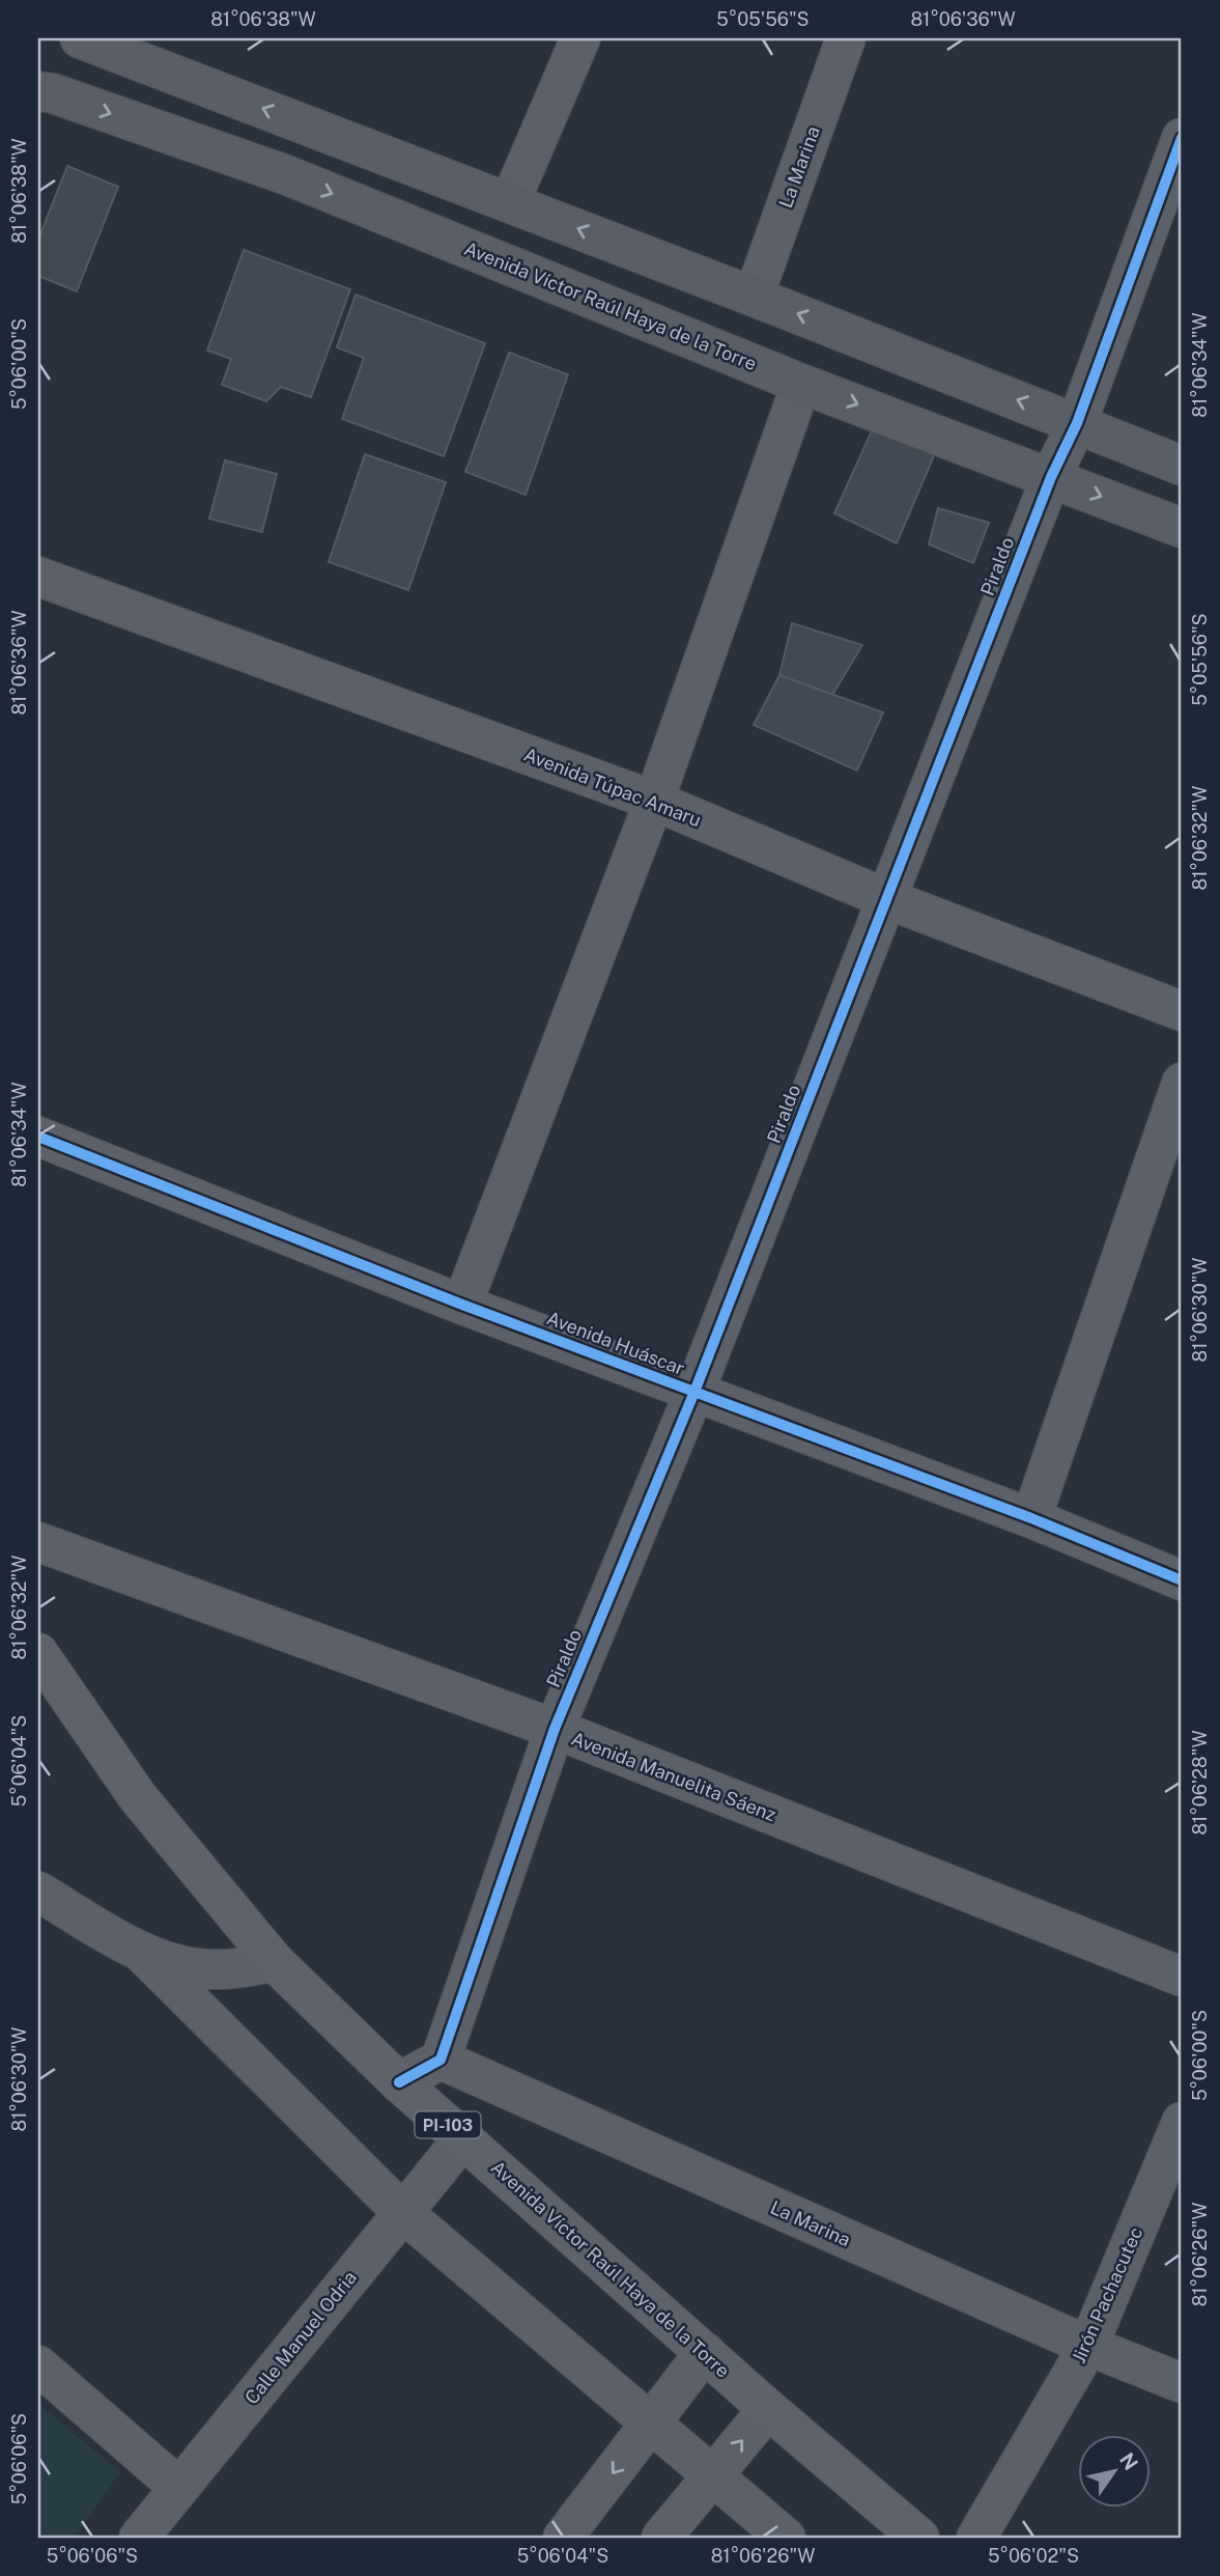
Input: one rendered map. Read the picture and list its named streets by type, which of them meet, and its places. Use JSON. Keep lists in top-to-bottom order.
{
  "streets": {
    "main road": ["Avenida Víctor Raúl Haya de la Torre", "PI-103"],
    "street": [
      "La Marina",
      "Piraldo",
      "Avenida Túpac Amaru",
      "Avenida Huáscar",
      "Avenida Manuelita Sáenz",
      "Jirón Pachacutec",
      "Calle Manuel Odria"
    ]
  },
  "crossings": [
    ["La Marina", "Piraldo"],
    ["La Marina", "Jirón Pachacutec"],
    ["Avenida Víctor Raúl Haya de la Torre", "Piraldo"],
    ["Avenida Víctor Raúl Haya de la Torre", "Calle Manuel Odria"],
    ["Piraldo", "Avenida Túpac Amaru"],
    ["Piraldo", "Avenida Huáscar"],
    ["Piraldo", "Avenida Manuelita Sáenz"]
  ],
  "north": "top right",
  "coordinates": [
    "81°06'38\"W",
    "5°05'56\"S",
    "81°06'36\"W",
    "5°06'00\"S",
    "81°06'34\"W",
    "81°06'32\"W",
    "81°06'30\"W",
    "5°06'04\"S",
    "81°06'28\"W",
    "81°06'26\"W",
    "5°06'06\"S",
    "5°06'02\"S"
  ]
}
